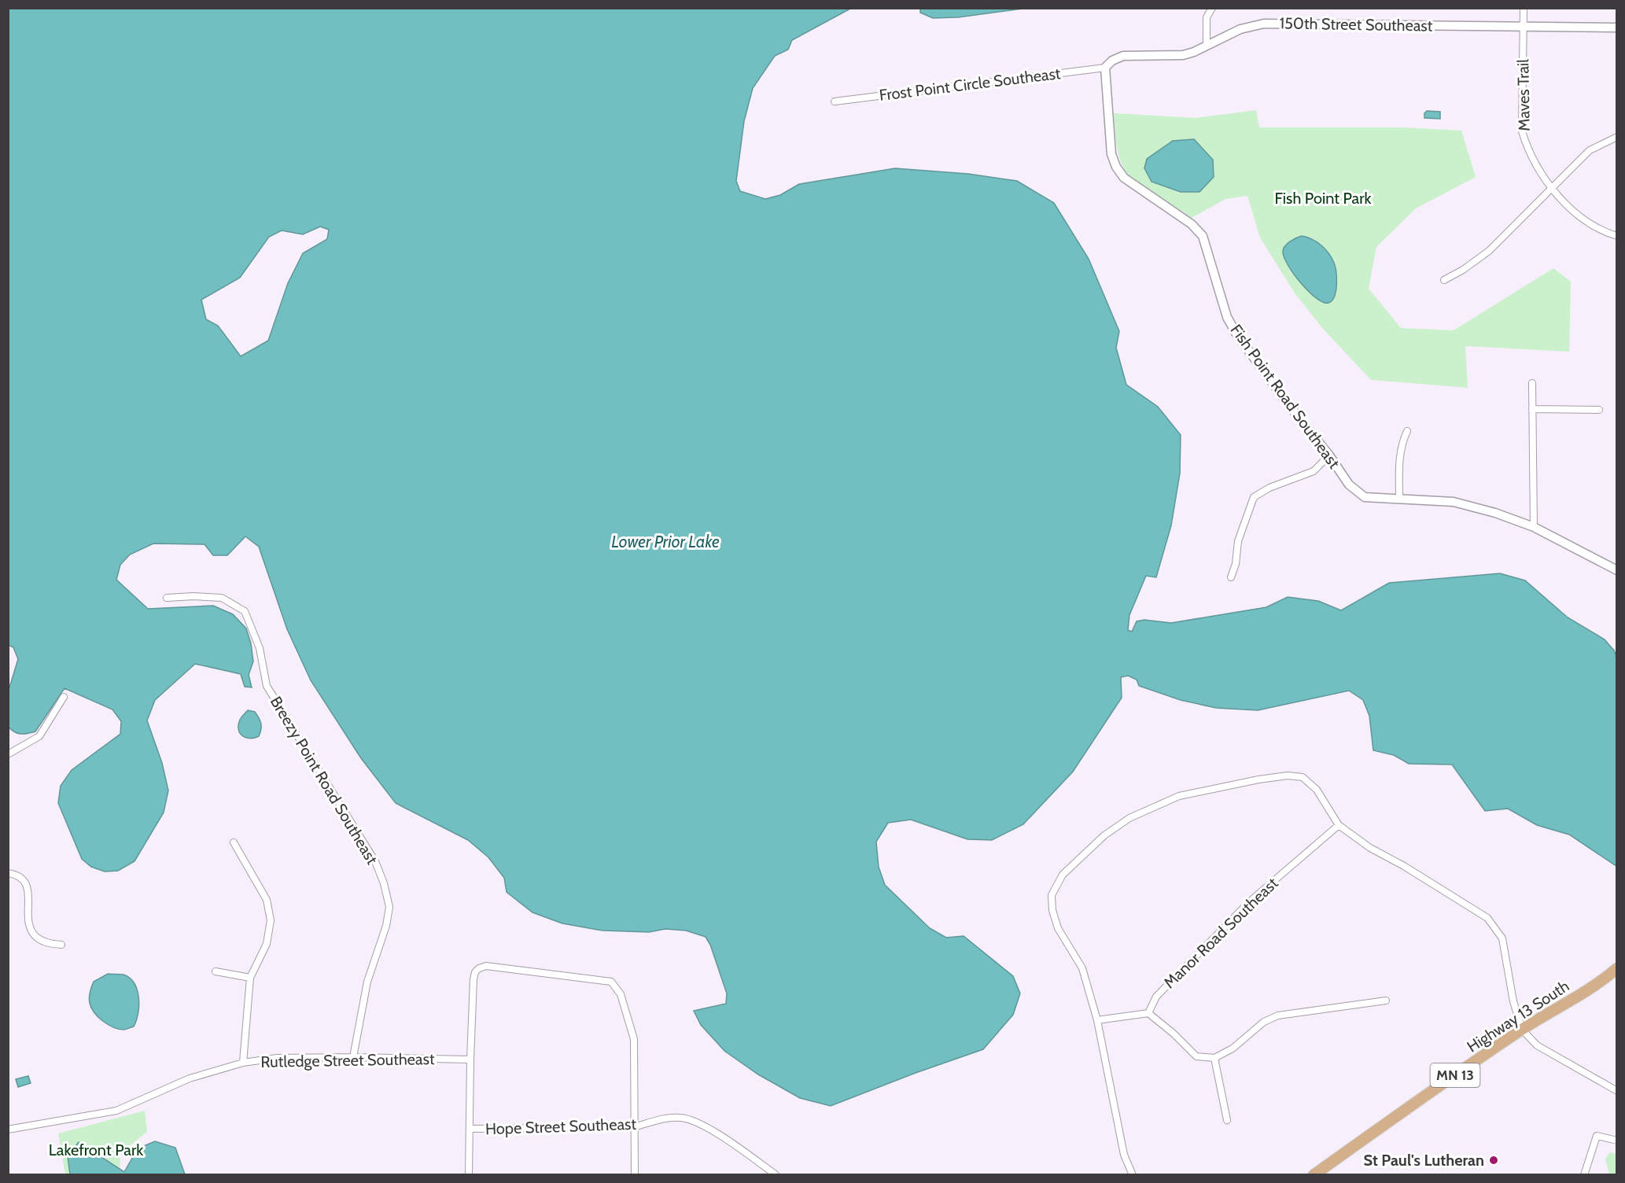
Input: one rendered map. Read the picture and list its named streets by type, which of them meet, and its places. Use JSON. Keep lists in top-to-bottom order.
{
  "streets": {
    "main road": ["Highway 13 South", "MN 13"],
    "street": [
      "150th Street Southeast",
      "Frost Point Circle Southeast",
      "Maves Trail",
      "Fish Point Road Southeast",
      "Breezy Point Road Southeast",
      "Manor Road Southeast",
      "Rutledge Street Southeast",
      "Hope Street Southeast"
    ]
  },
  "crossings": [
    ["150th Street Southeast", "Frost Point Circle Southeast"],
    ["150th Street Southeast", "Maves Trail"],
    ["150th Street Southeast", "Fish Point Road Southeast"],
    ["Frost Point Circle Southeast", "Fish Point Road Southeast"],
    ["Breezy Point Road Southeast", "Rutledge Street Southeast"]
  ],
  "water": ["Lower Prior Lake"],
  "parks": ["Fish Point Park", "Lakefront Park"],
  "places": ["St Paul's Lutheran"]
}
